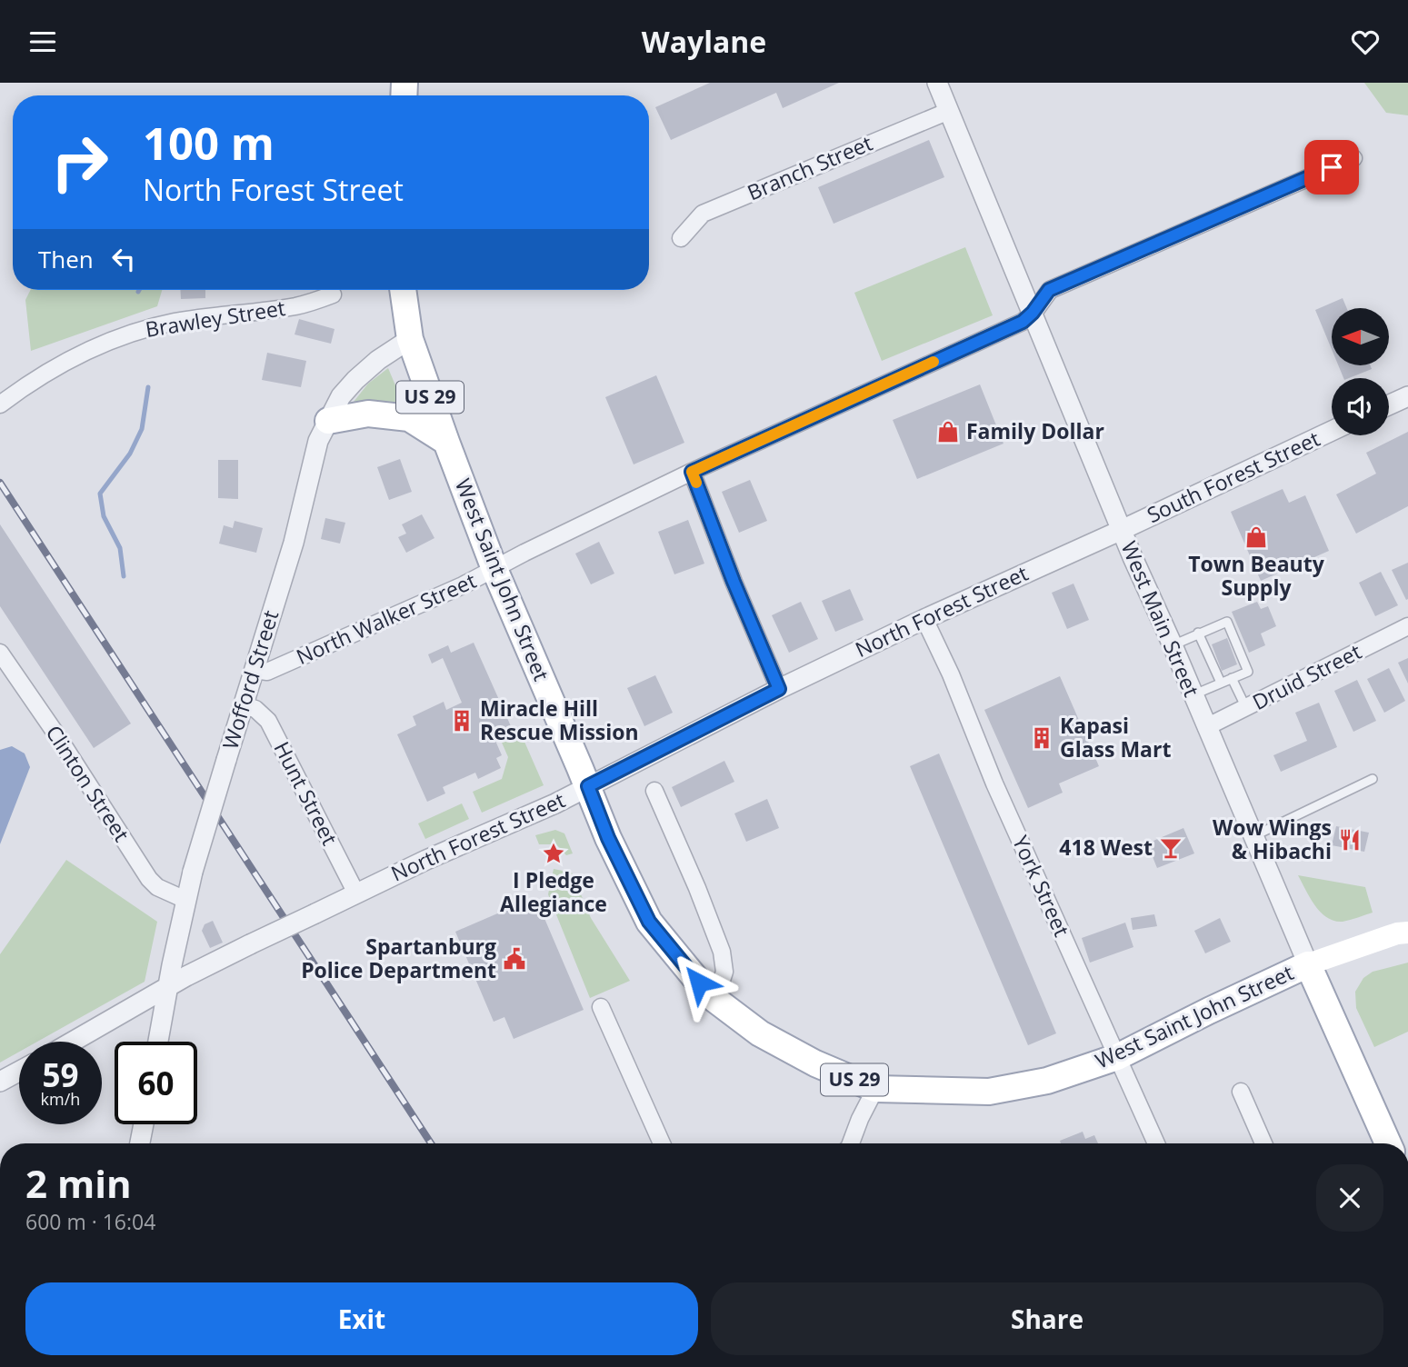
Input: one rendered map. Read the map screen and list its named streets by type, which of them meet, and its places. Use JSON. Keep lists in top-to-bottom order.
{
  "streets": {
    "main road": ["US 29", "West Saint John Street", "West Main Street"],
    "street": [
      "Branch Street",
      "Brawley Street",
      "South Forest Street",
      "North Forest Street",
      "North Walker Street",
      "Druid Street",
      "Wofford Street",
      "Clinton Street",
      "Hunt Street",
      "York Street"
    ]
  },
  "crossings": [
    ["Branch Street", "West Main Street"],
    ["South Forest Street", "North Forest Street"],
    ["South Forest Street", "West Main Street"],
    ["West Saint John Street", "North Forest Street"],
    ["West Saint John Street", "North Walker Street"],
    ["West Saint John Street", "West Main Street"],
    ["West Saint John Street", "Wofford Street"],
    ["West Saint John Street", "York Street"],
    ["North Forest Street", "West Main Street"],
    ["North Forest Street", "Wofford Street"],
    ["North Forest Street", "Hunt Street"],
    ["North Forest Street", "York Street"],
    ["North Walker Street", "West Main Street"],
    ["North Walker Street", "Wofford Street"],
    ["West Main Street", "Druid Street"],
    ["Wofford Street", "Clinton Street"],
    ["Wofford Street", "Hunt Street"]
  ],
  "places": {
    "shop": ["Family Dollar", "Town Beauty Supply"],
    "building": ["Miracle Hill Rescue Mission", "Kapasi Glass Mart"],
    "restaurant": ["Wow Wings & Hibachi"],
    "bar": ["418 West"],
    "place": ["I Pledge Allegiance"],
    "public building": ["Spartanburg Police Department"]
  },
  "north": "left",
  "page": {
    "header": "Waylane",
    "turn": ["100 m", "North Forest Street"],
    "then": "Then",
    "speed": "59 km/h",
    "limit": "60",
    "heading": ["2 min", "600 m · 16:04"],
    "buttons": ["Exit", "Share"]
  }
}
